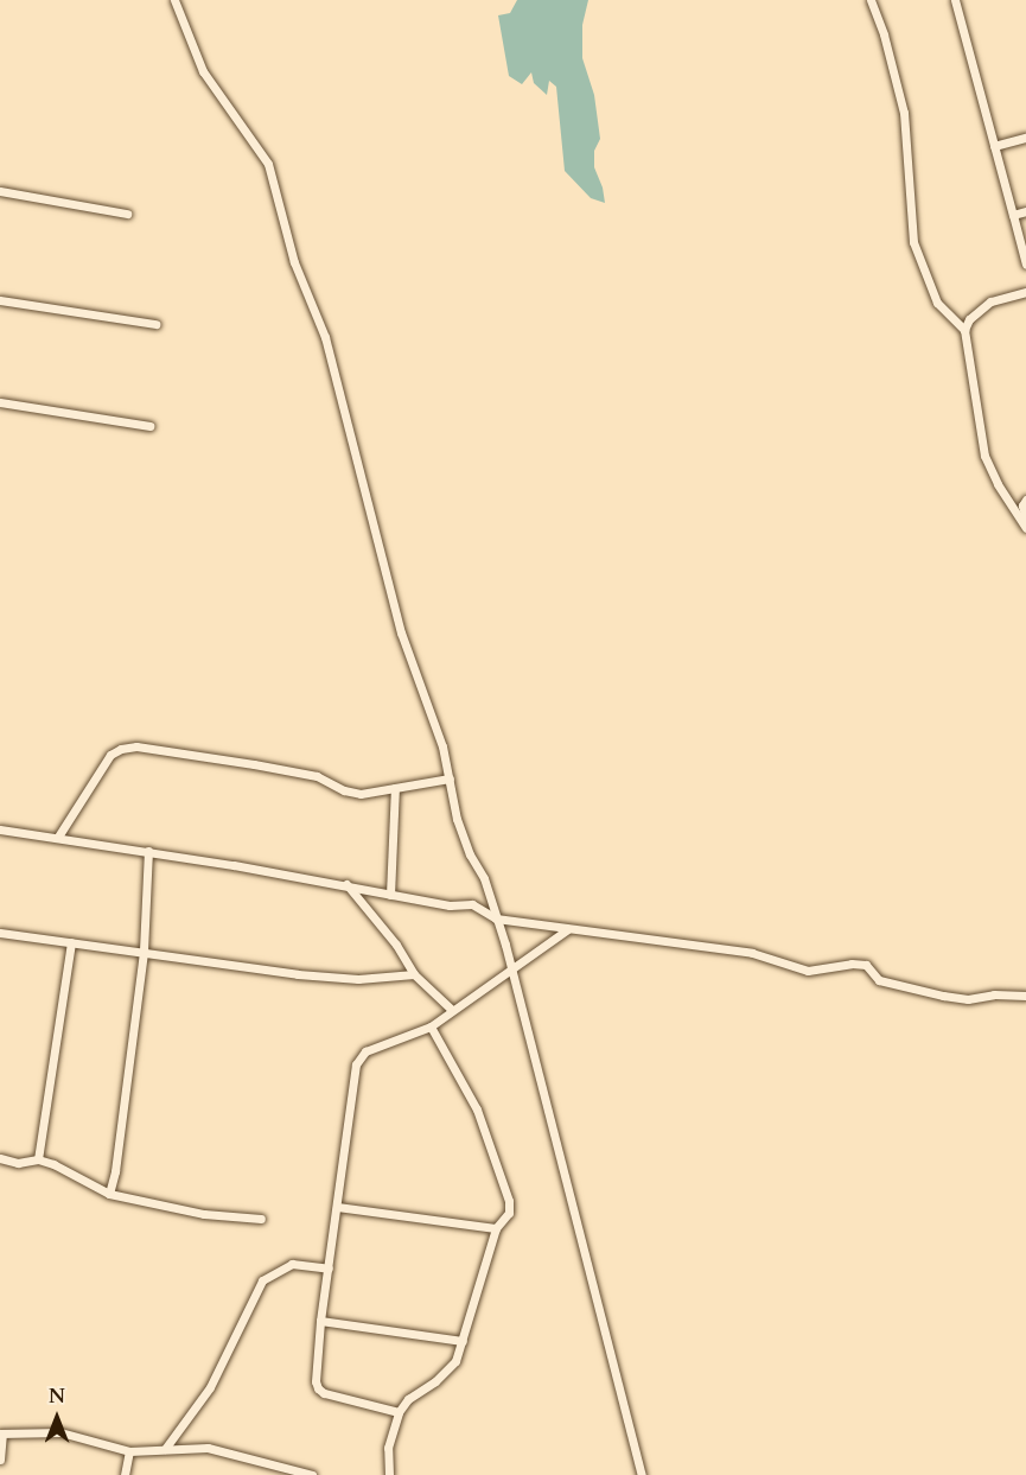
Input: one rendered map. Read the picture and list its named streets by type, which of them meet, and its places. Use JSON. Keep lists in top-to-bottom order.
{
  "north": "top"
}
